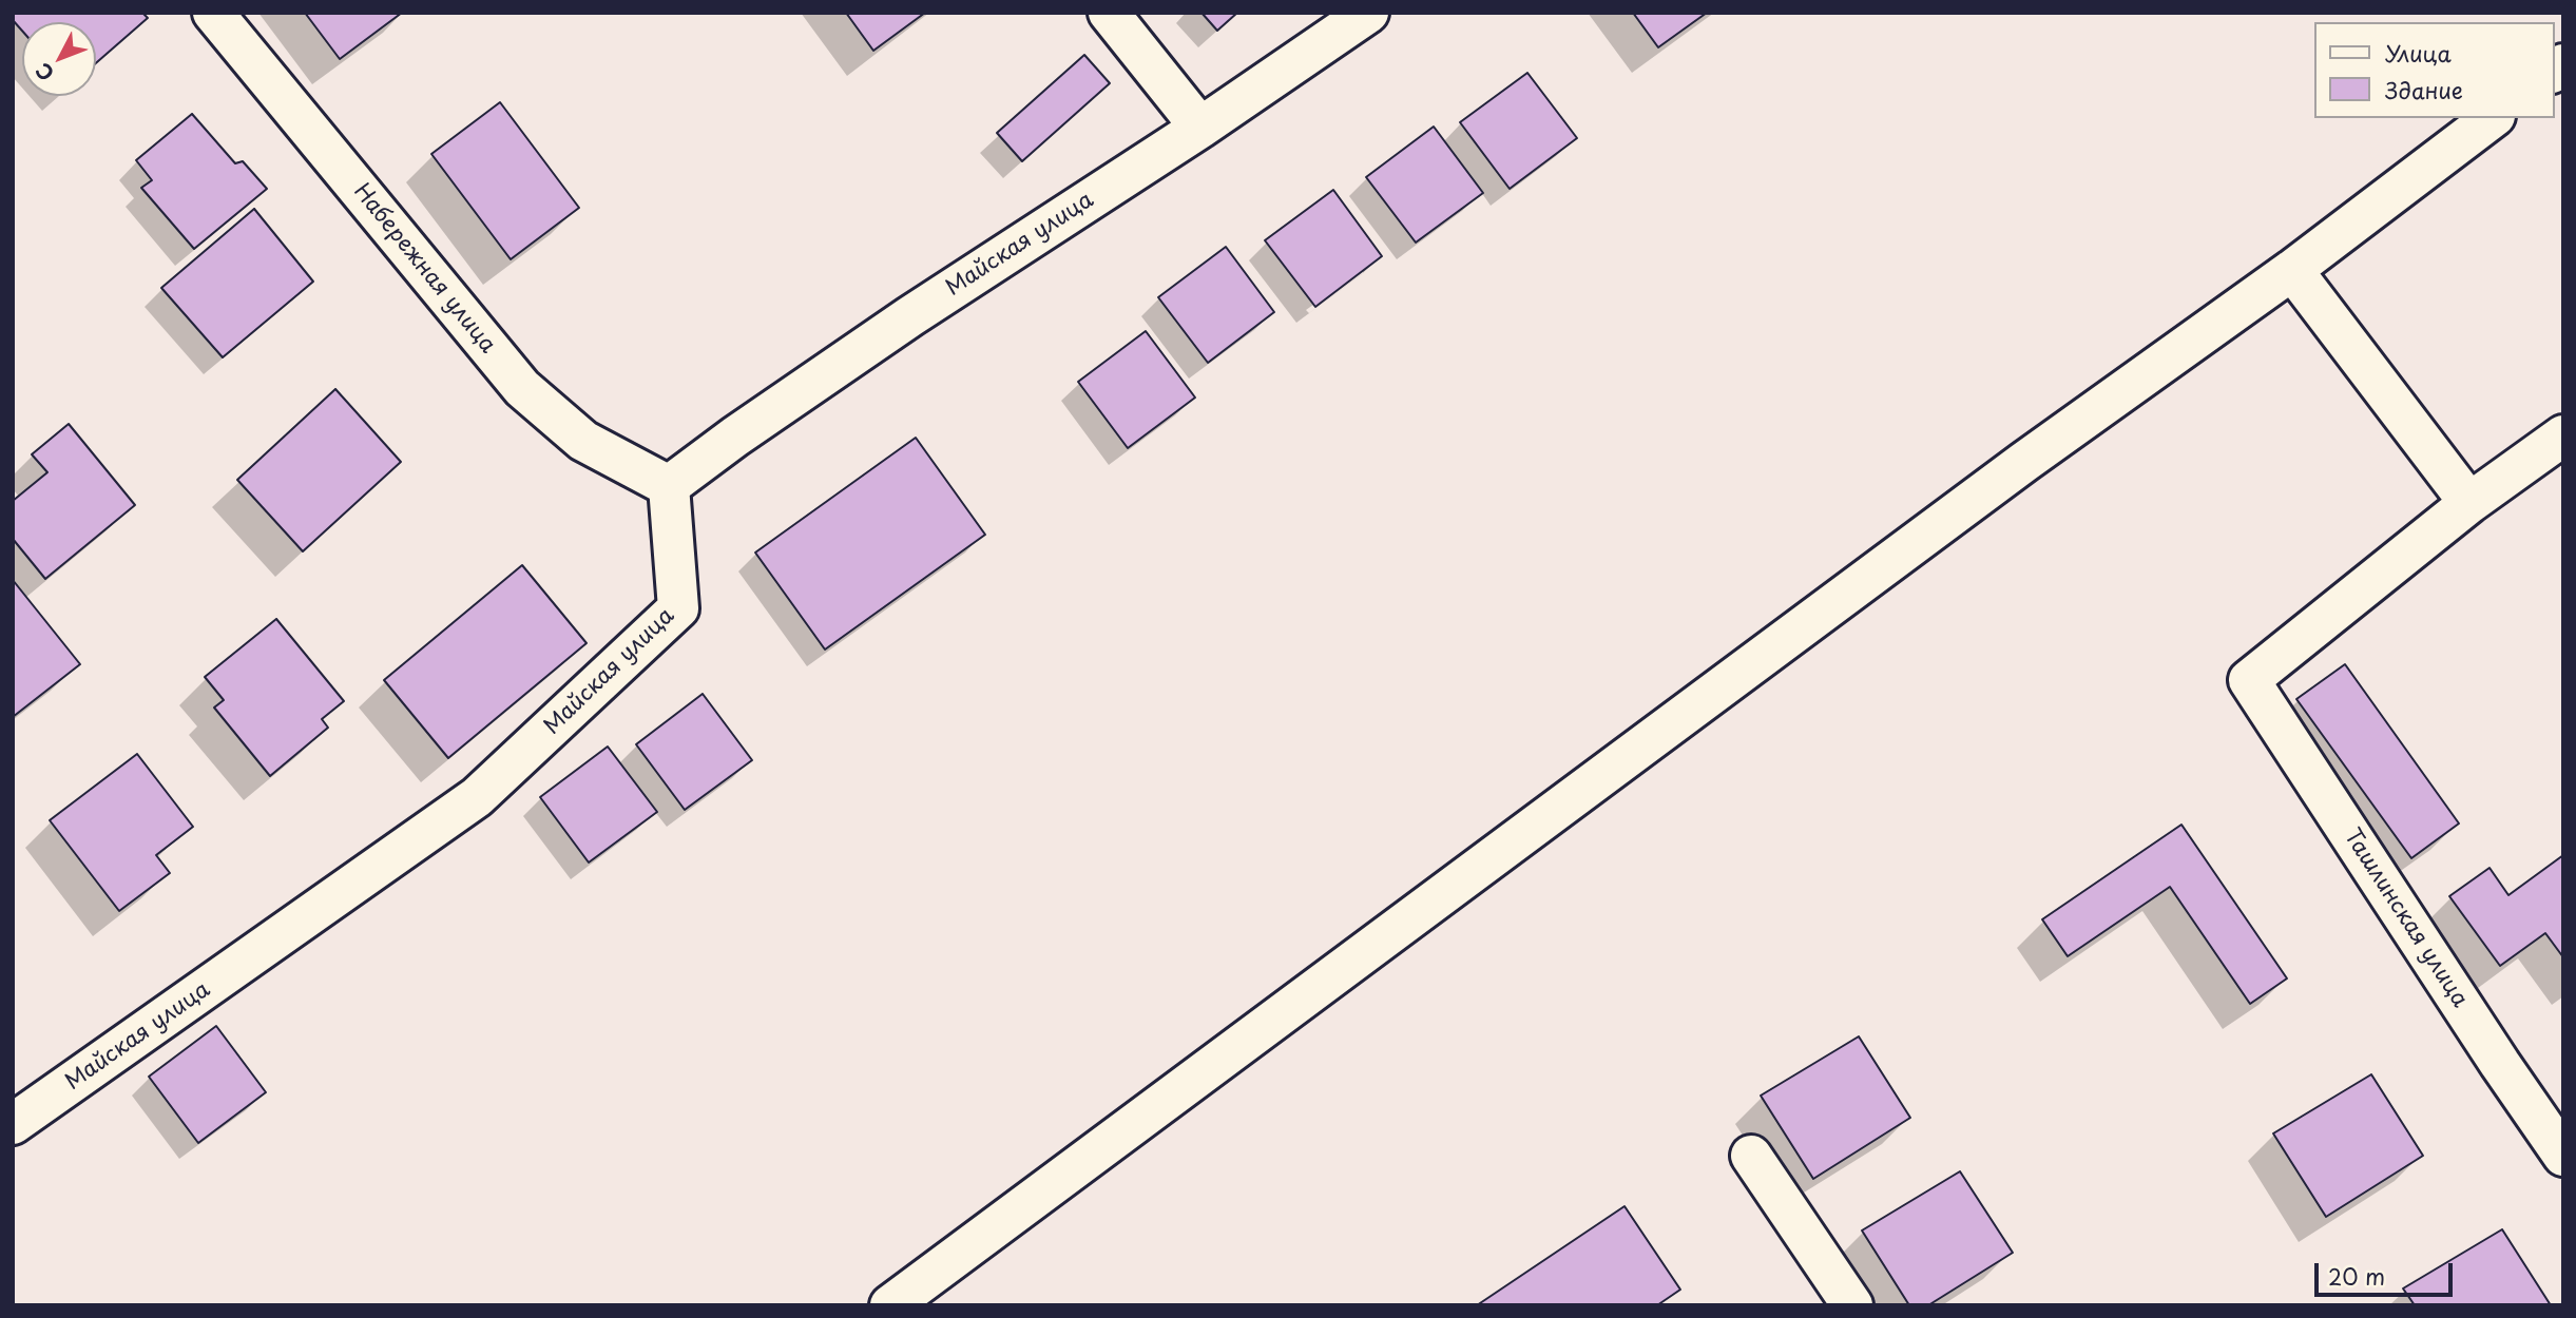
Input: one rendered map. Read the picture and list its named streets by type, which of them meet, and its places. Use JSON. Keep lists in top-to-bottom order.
{
  "streets": {
    "street": ["Майская улица", "Набережная улица", "Ташлинская улица"]
  },
  "crossings": [
    ["Майская улица", "Набережная улица"]
  ],
  "legend": ["Улица", "Здание"],
  "scale_bar": "20 m",
  "north": "bottom left"
}
